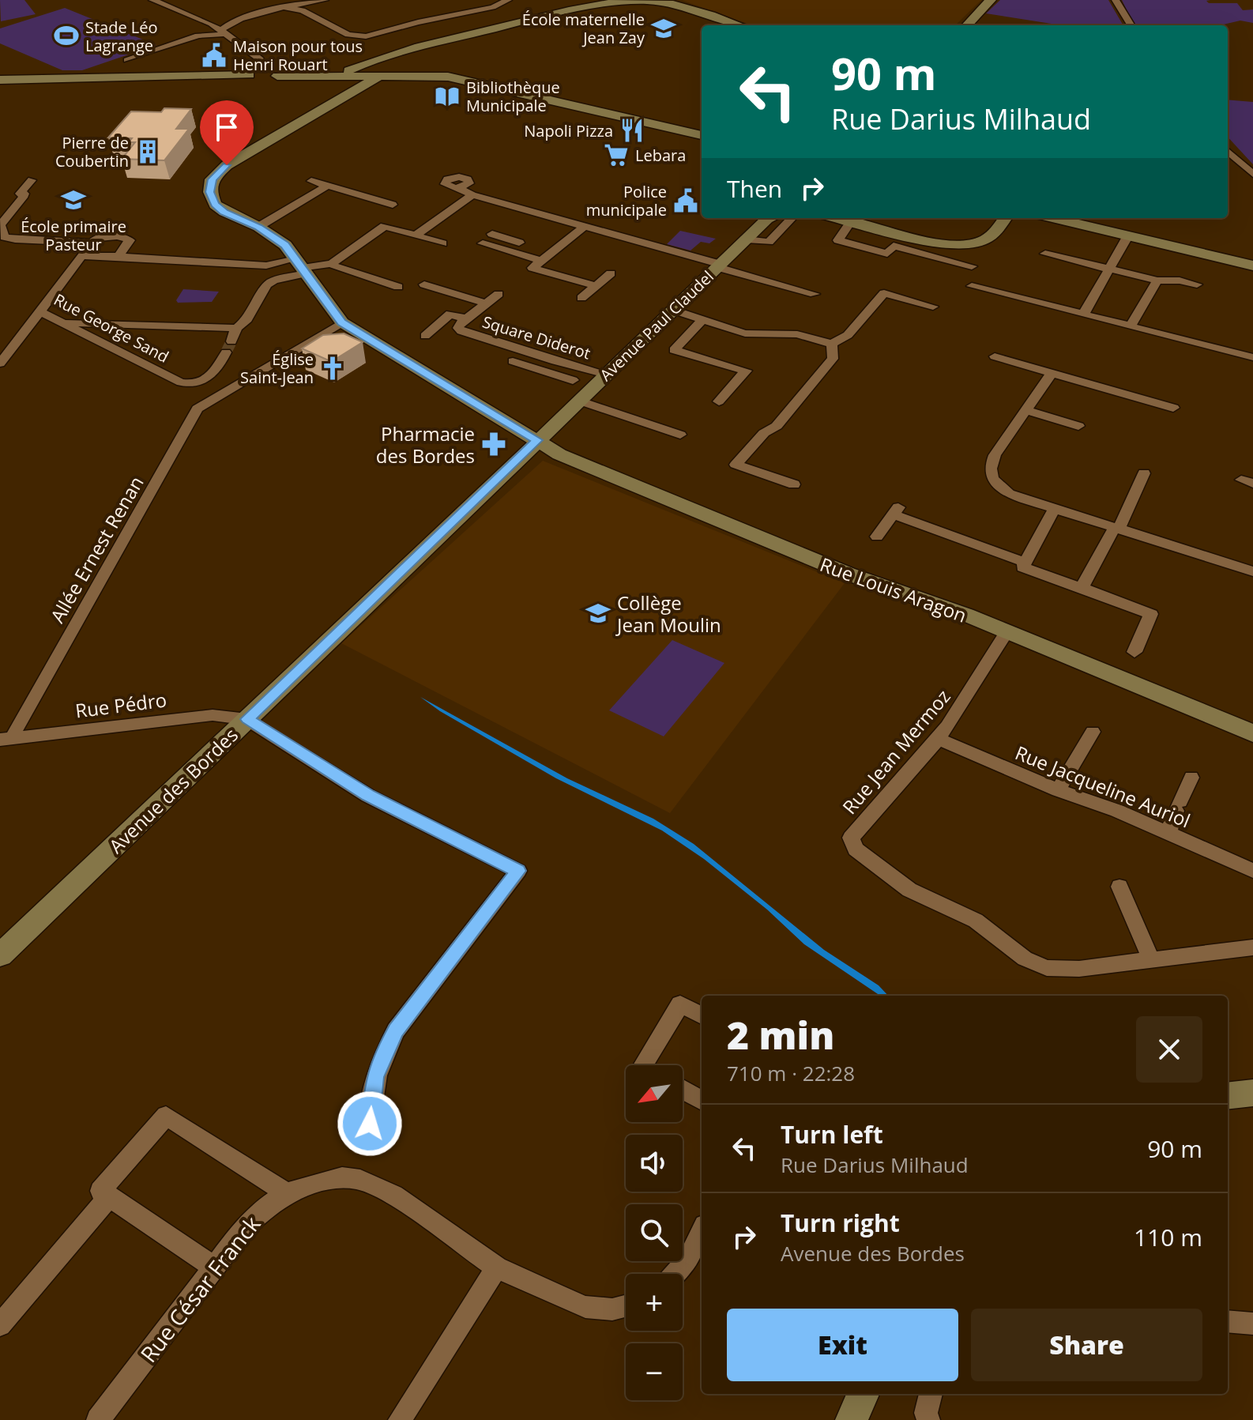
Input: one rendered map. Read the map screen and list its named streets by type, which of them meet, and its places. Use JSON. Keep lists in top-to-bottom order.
{
  "streets": {
    "street": [
      "Avenue Paul Claudel",
      "Rue George Sand",
      "Square Diderot",
      "Allée Ernest Renan",
      "Rue Louis Aragon",
      "Rue Pédro",
      "Rue Jean Mermoz",
      "Rue Jacqueline Auriol",
      "Avenue des Bordes",
      "Rue César Franck"
    ]
  },
  "crossings": [
    ["Avenue Paul Claudel", "Square Diderot"],
    ["Avenue Paul Claudel", "Rue Louis Aragon"],
    ["Avenue Paul Claudel", "Avenue des Bordes"],
    ["Allée Ernest Renan", "Rue Louis Aragon"],
    ["Allée Ernest Renan", "Rue Pédro"],
    ["Rue Louis Aragon", "Rue Jean Mermoz"],
    ["Rue Louis Aragon", "Avenue des Bordes"],
    ["Rue Pédro", "Avenue des Bordes"],
    ["Rue Jean Mermoz", "Rue Jacqueline Auriol"]
  ],
  "places": {
    "school or university": ["École maternelle Jean Zay", "École primaire Pasteur", "Collège Jean Moulin"],
    "sports": ["Stade Léo Lagrange"],
    "public building": ["Maison pour tous Henri Rouart", "Police municipale"],
    "library": ["Bibliothèque Municipale"],
    "restaurant": ["Napoli Pizza"],
    "building": ["Pierre de Coubertin"],
    "supermarket": ["Lebara"],
    "church": ["Église Saint-Jean"],
    "pharmacy": ["Pharmacie des Bordes"]
  },
  "north": "bottom left",
  "page": {
    "turn": ["90 m", "Rue Darius Milhaud"],
    "then": "Then",
    "heading": ["2 min", "710 m · 22:28"],
    "map_buttons": ["+", "−"],
    "list": [
      {
        "name": "Turn left",
        "note": "Rue Darius Milhaud",
        "value": "90 m"
      },
      {
        "name": "Turn right",
        "note": "Avenue des Bordes",
        "value": "110 m"
      }
    ],
    "buttons": ["Exit", "Share"]
  }
}
